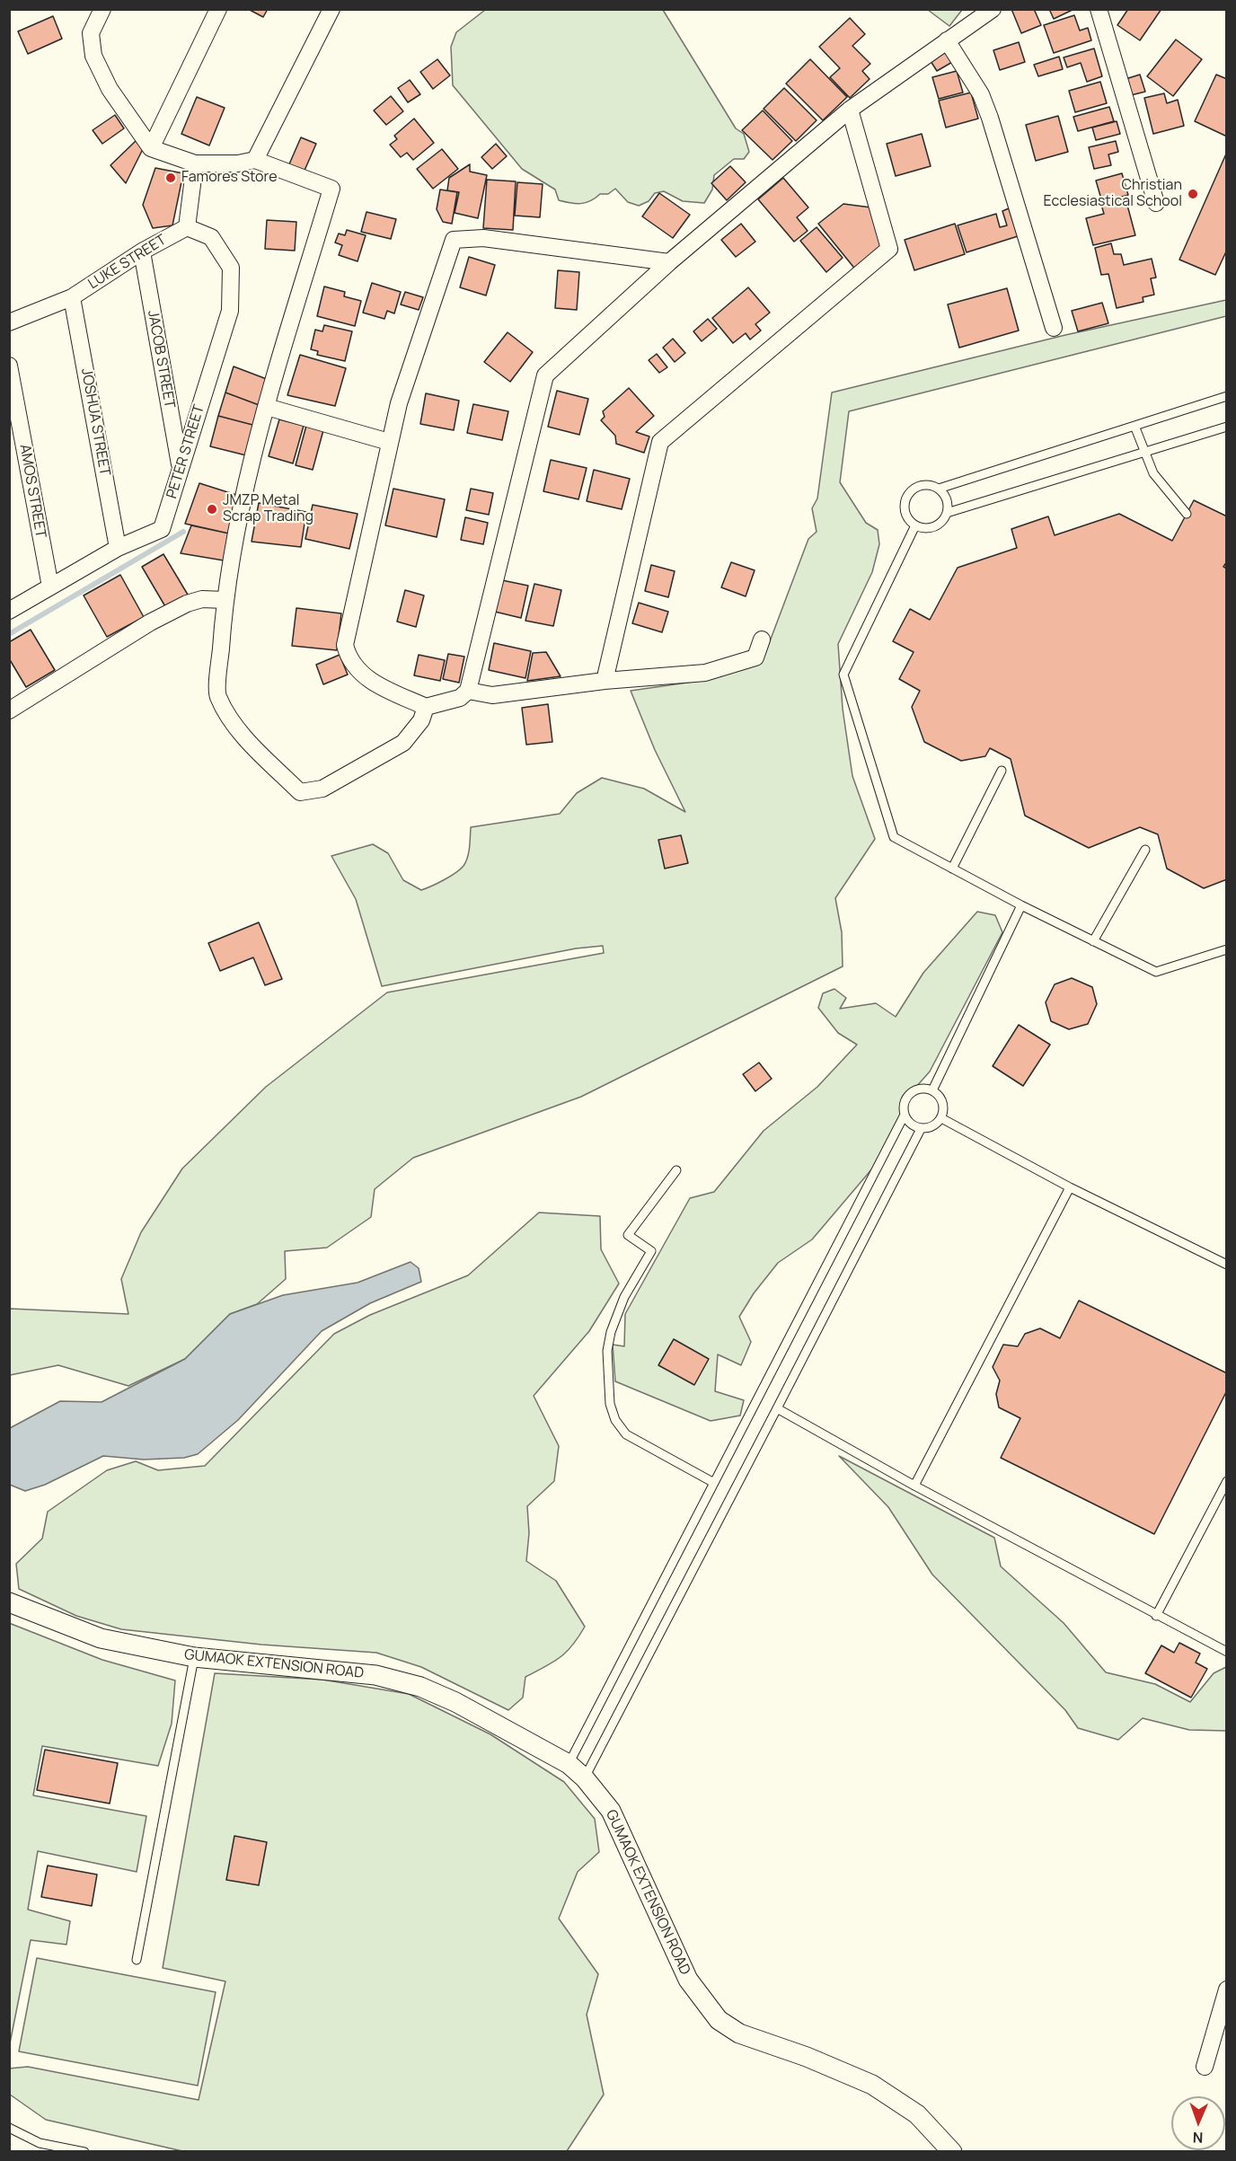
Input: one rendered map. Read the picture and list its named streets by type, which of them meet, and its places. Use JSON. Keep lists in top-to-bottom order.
{
  "streets": {
    "street": [
      "LUKE STREET",
      "JACOB STREET",
      "JOSHUA STREET",
      "PETER STREET",
      "AMOS STREET",
      "GUMAOK EXTENSION ROAD"
    ]
  },
  "crossings": [
    ["LUKE STREET", "JACOB STREET"],
    ["LUKE STREET", "JOSHUA STREET"],
    ["LUKE STREET", "PETER STREET"],
    ["JACOB STREET", "PETER STREET"],
    ["JOSHUA STREET", "PETER STREET"],
    ["PETER STREET", "AMOS STREET"]
  ],
  "places": ["Famores Store", "Christian Ecclesiastical School", "JMZP Metal Scrap Trading"],
  "north": "bottom"
}
